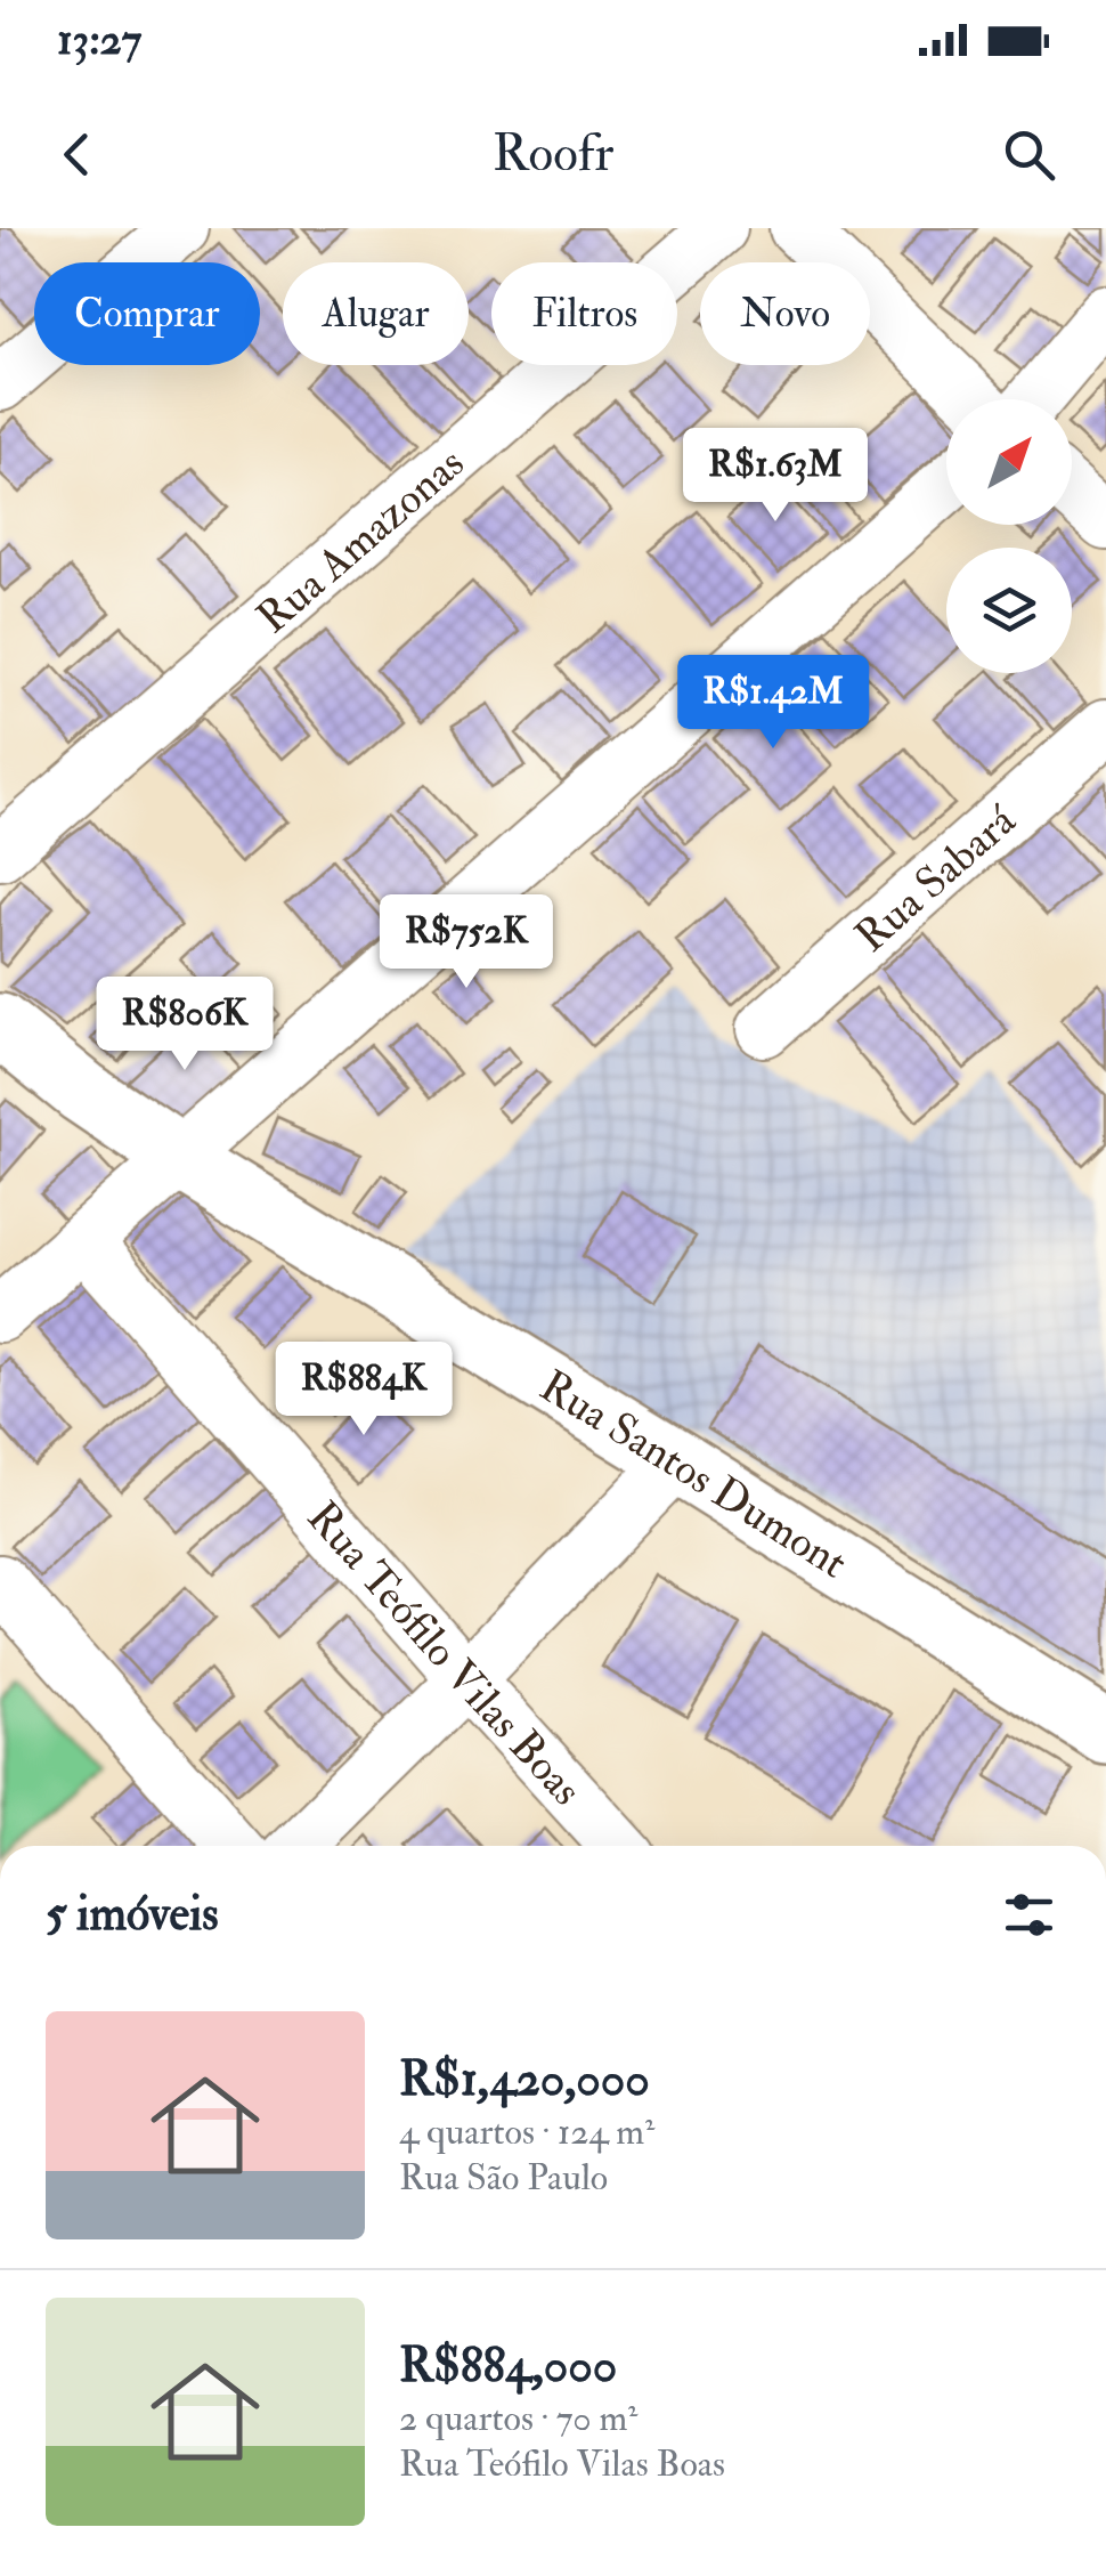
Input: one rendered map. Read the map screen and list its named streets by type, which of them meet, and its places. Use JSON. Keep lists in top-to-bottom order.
{
  "streets": {
    "main road": ["Rua Santos Dumont"],
    "street": ["Rua Amazonas", "Rua Sabará", "Rua Teófilo Vilas Boas"]
  },
  "north": "top right",
  "page": {
    "status": "13:27",
    "header": "Roofr",
    "chip": [
      "Comprar",
      "Alugar",
      "Filtros",
      "Novo"
    ],
    "price": [
      "R$1.63M",
      "R$1.42M",
      "R$752K",
      "R$806K",
      "R$884K"
    ],
    "heading": "5 imóveis",
    "list": [
      {
        "name": "R$1,420,000",
        "note": "4 quartos · 124 m² · Rua São Paulo"
      },
      {
        "name": "R$884,000",
        "note": "2 quartos · 70 m² · Rua Teófilo Vilas Boas"
      }
    ]
  }
}
